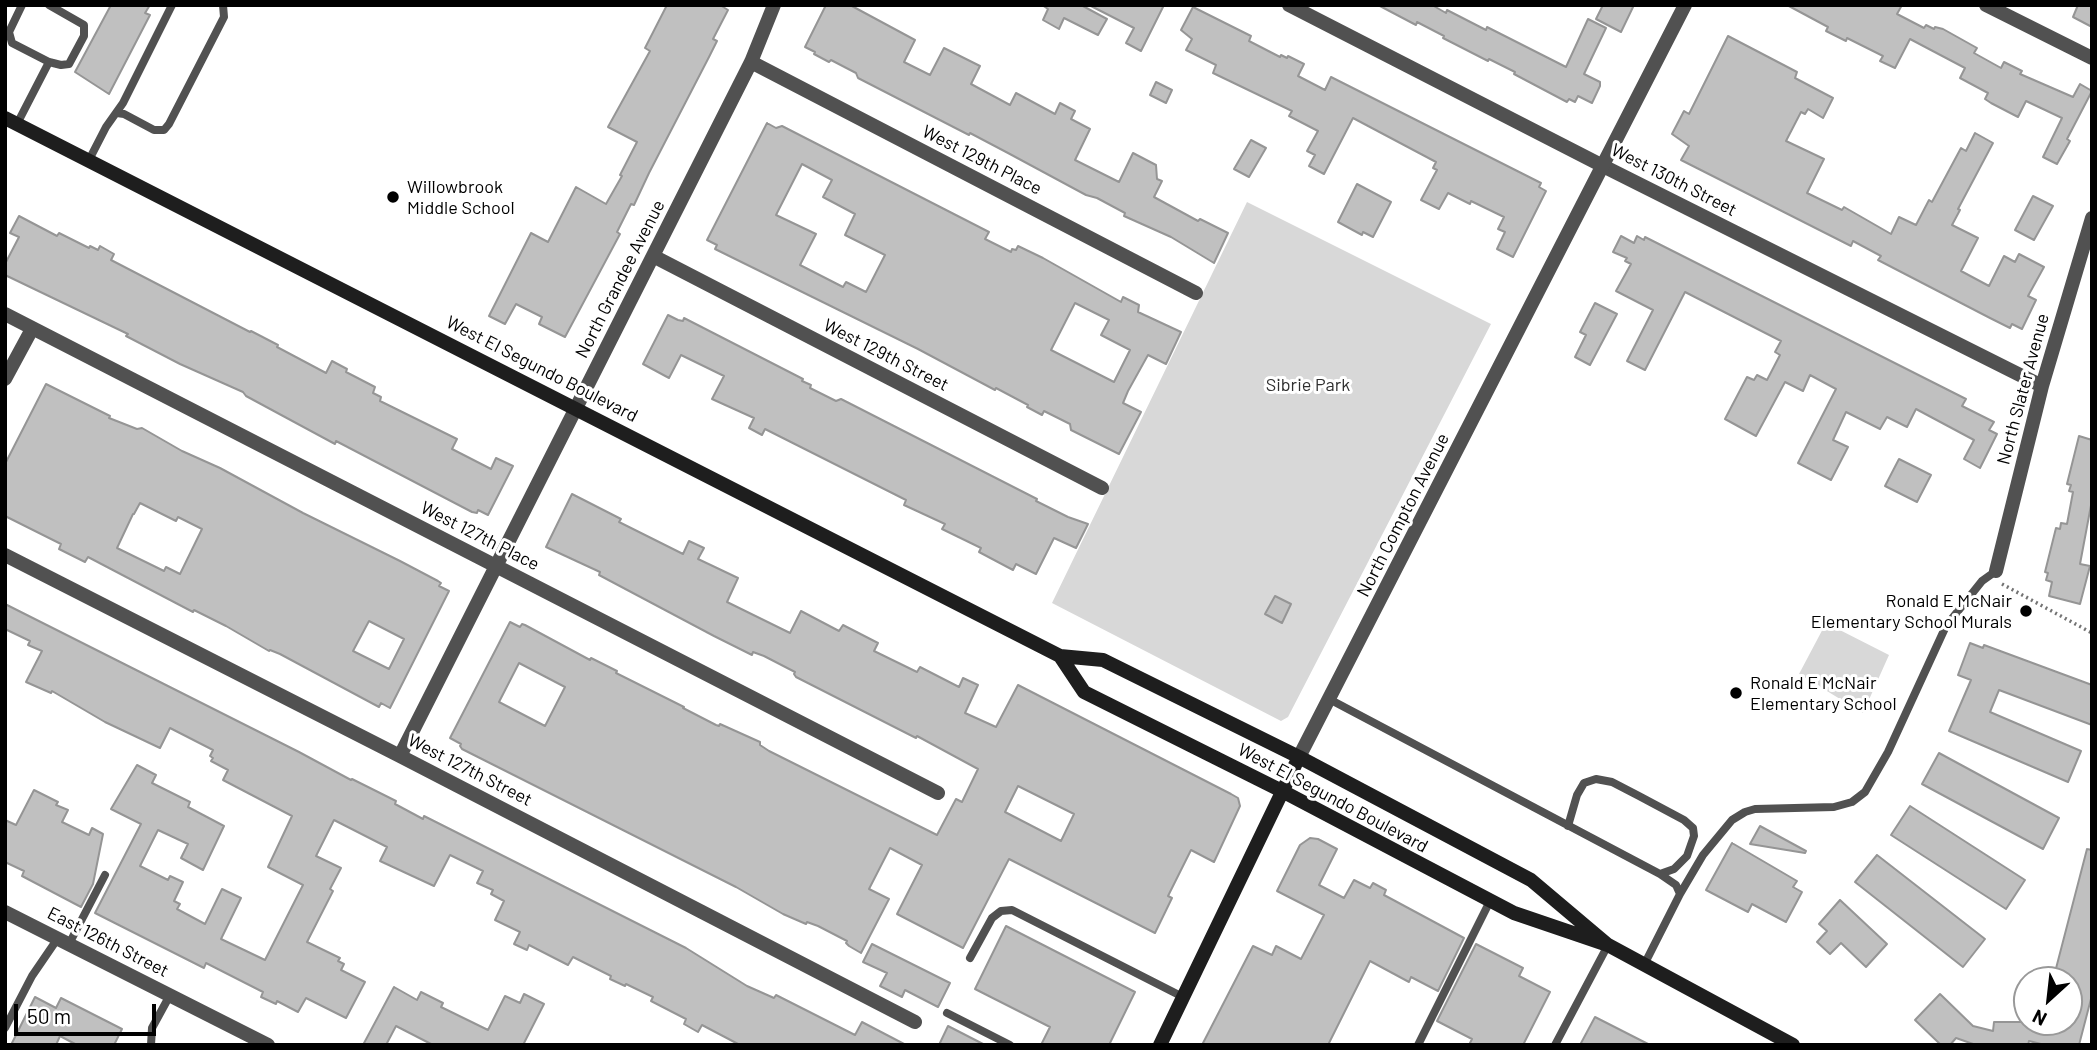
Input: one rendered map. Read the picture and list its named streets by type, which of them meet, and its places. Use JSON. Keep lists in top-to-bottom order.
{
  "streets": {
    "main road": ["West El Segundo Boulevard", "North Compton Avenue"],
    "street": [
      "West 129th Place",
      "West 130th Street",
      "North Grandee Avenue",
      "West 129th Street",
      "North Slater Avenue",
      "West 127th Place",
      "West 127th Street",
      "East 126th Street"
    ]
  },
  "crossings": [
    ["West 129th Place", "North Grandee Avenue"],
    ["West 130th Street", "North Slater Avenue"],
    ["West 130th Street", "North Compton Avenue"],
    ["North Grandee Avenue", "West 129th Street"],
    ["North Grandee Avenue", "West El Segundo Boulevard"],
    ["North Grandee Avenue", "West 127th Place"],
    ["North Grandee Avenue", "West 127th Street"],
    ["West El Segundo Boulevard", "North Compton Avenue"]
  ],
  "parks": ["Sibrie Park"],
  "places": ["Willowbrook Middle School", "Ronald E McNair Elementary School Murals", "Ronald E McNair Elementary School"],
  "scale_bar": "50 m",
  "north": "bottom left"
}
